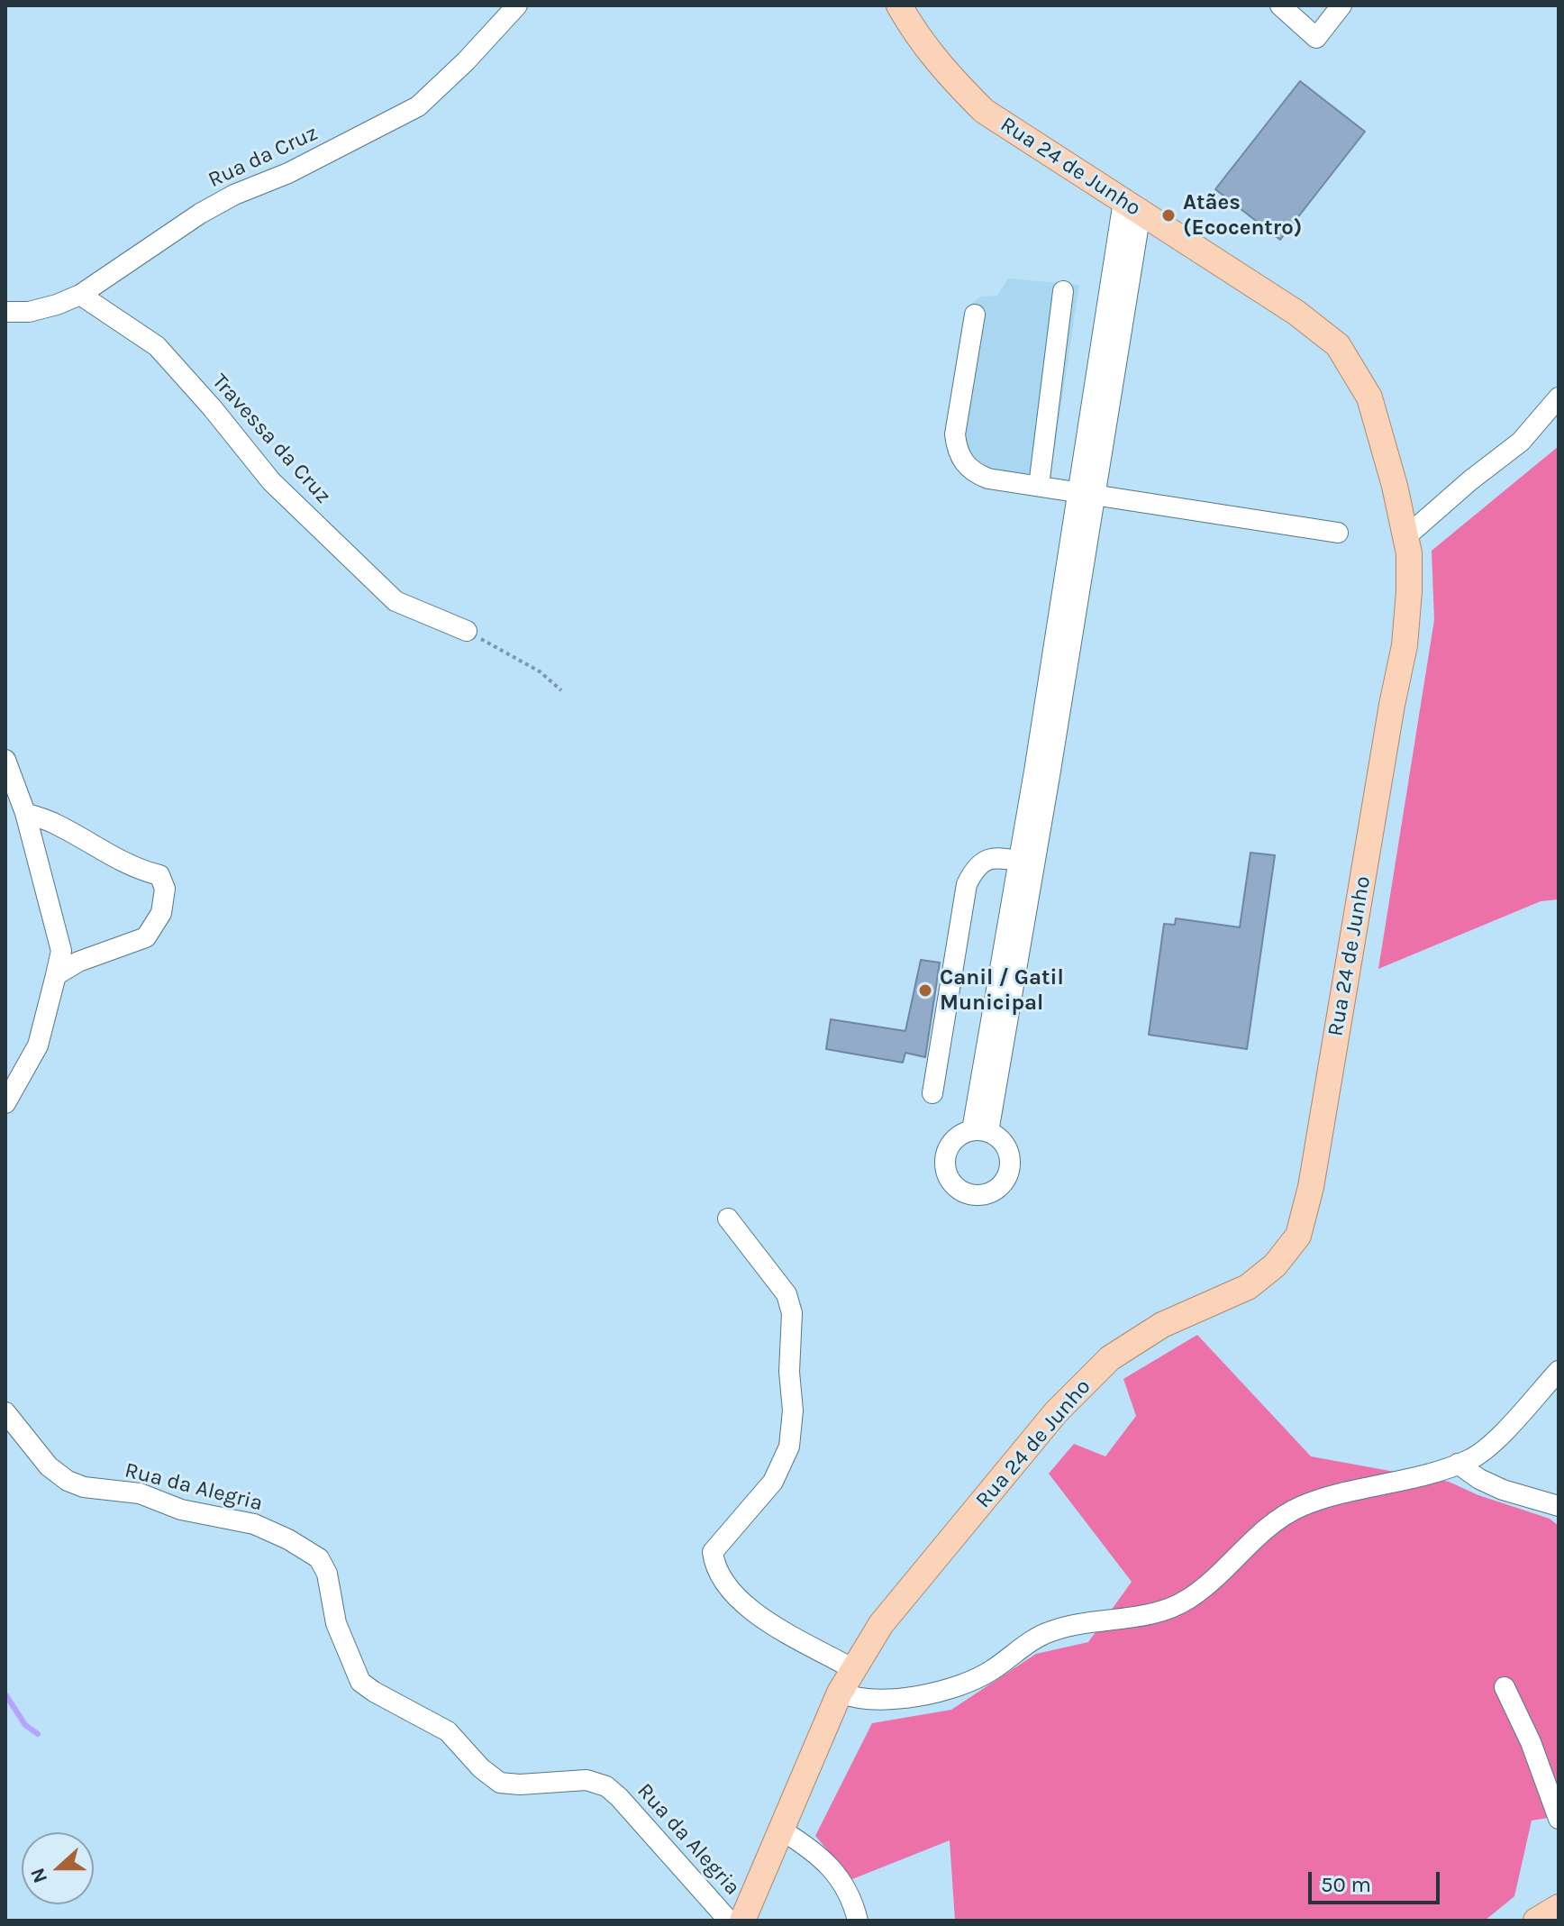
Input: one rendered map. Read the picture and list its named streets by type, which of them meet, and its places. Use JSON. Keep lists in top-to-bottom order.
{
  "streets": {
    "main road": ["Rua 24 de Junho"],
    "street": ["Rua da Cruz", "Travessa da Cruz", "Rua da Alegria"]
  },
  "crossings": [
    ["Rua da Cruz", "Travessa da Cruz"]
  ],
  "places": ["Atães (Ecocentro)", "Canil / Gatil Municipal"],
  "scale_bar": "50 m",
  "north": "left"
}
